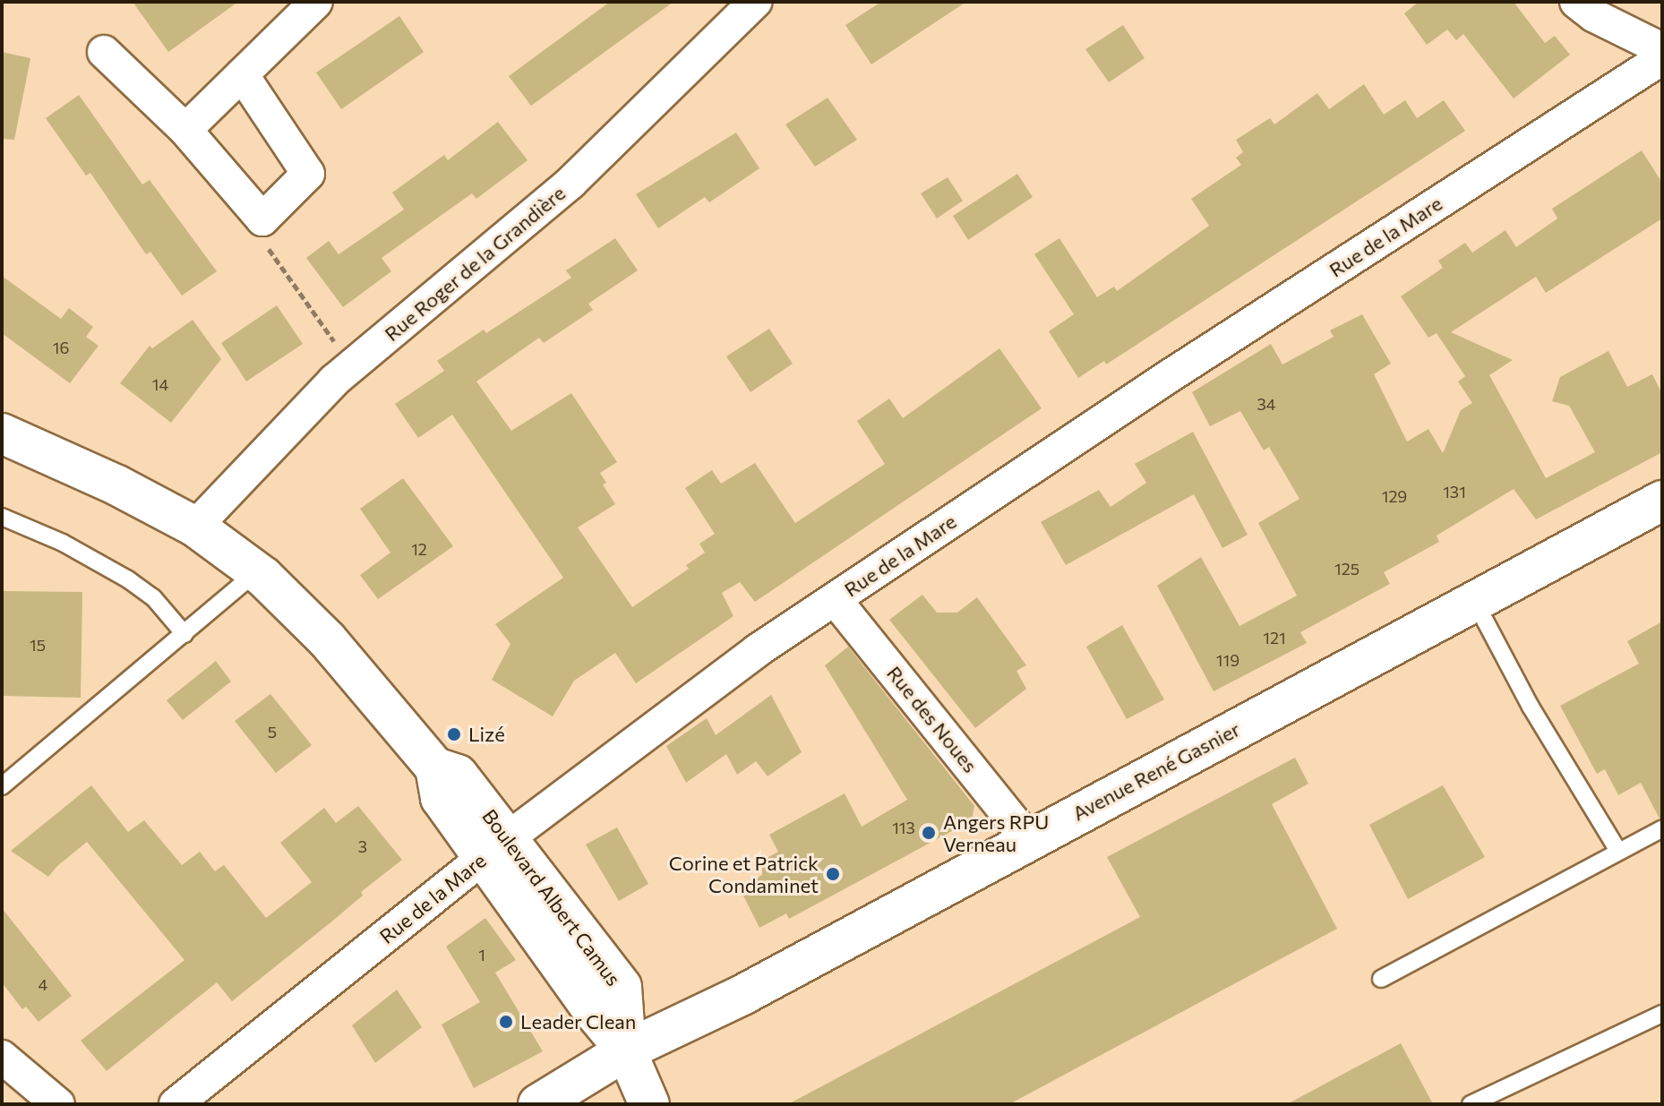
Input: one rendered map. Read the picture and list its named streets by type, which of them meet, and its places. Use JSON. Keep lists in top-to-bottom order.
{
  "streets": {
    "main road": ["Avenue René Gasnier", "Boulevard Albert Camus"],
    "street": ["Rue de la Mare", "Rue Roger de la Grandière", "Rue des Noues"]
  },
  "crossings": [
    ["Rue de la Mare", "Rue des Noues"],
    ["Rue de la Mare", "Boulevard Albert Camus"],
    ["Rue Roger de la Grandière", "Boulevard Albert Camus"],
    ["Rue des Noues", "Avenue René Gasnier"],
    ["Avenue René Gasnier", "Boulevard Albert Camus"]
  ],
  "places": [
    "Lizé",
    "Angers RPU Verneau",
    "Corine et Patrick Condaminet",
    "Leader Clean"
  ],
  "house_numbers": [
    "16",
    "14",
    "34",
    "131",
    "129",
    "12",
    "125",
    "121",
    "15",
    "119",
    "5",
    "113",
    "3",
    "1",
    "4"
  ]
}
